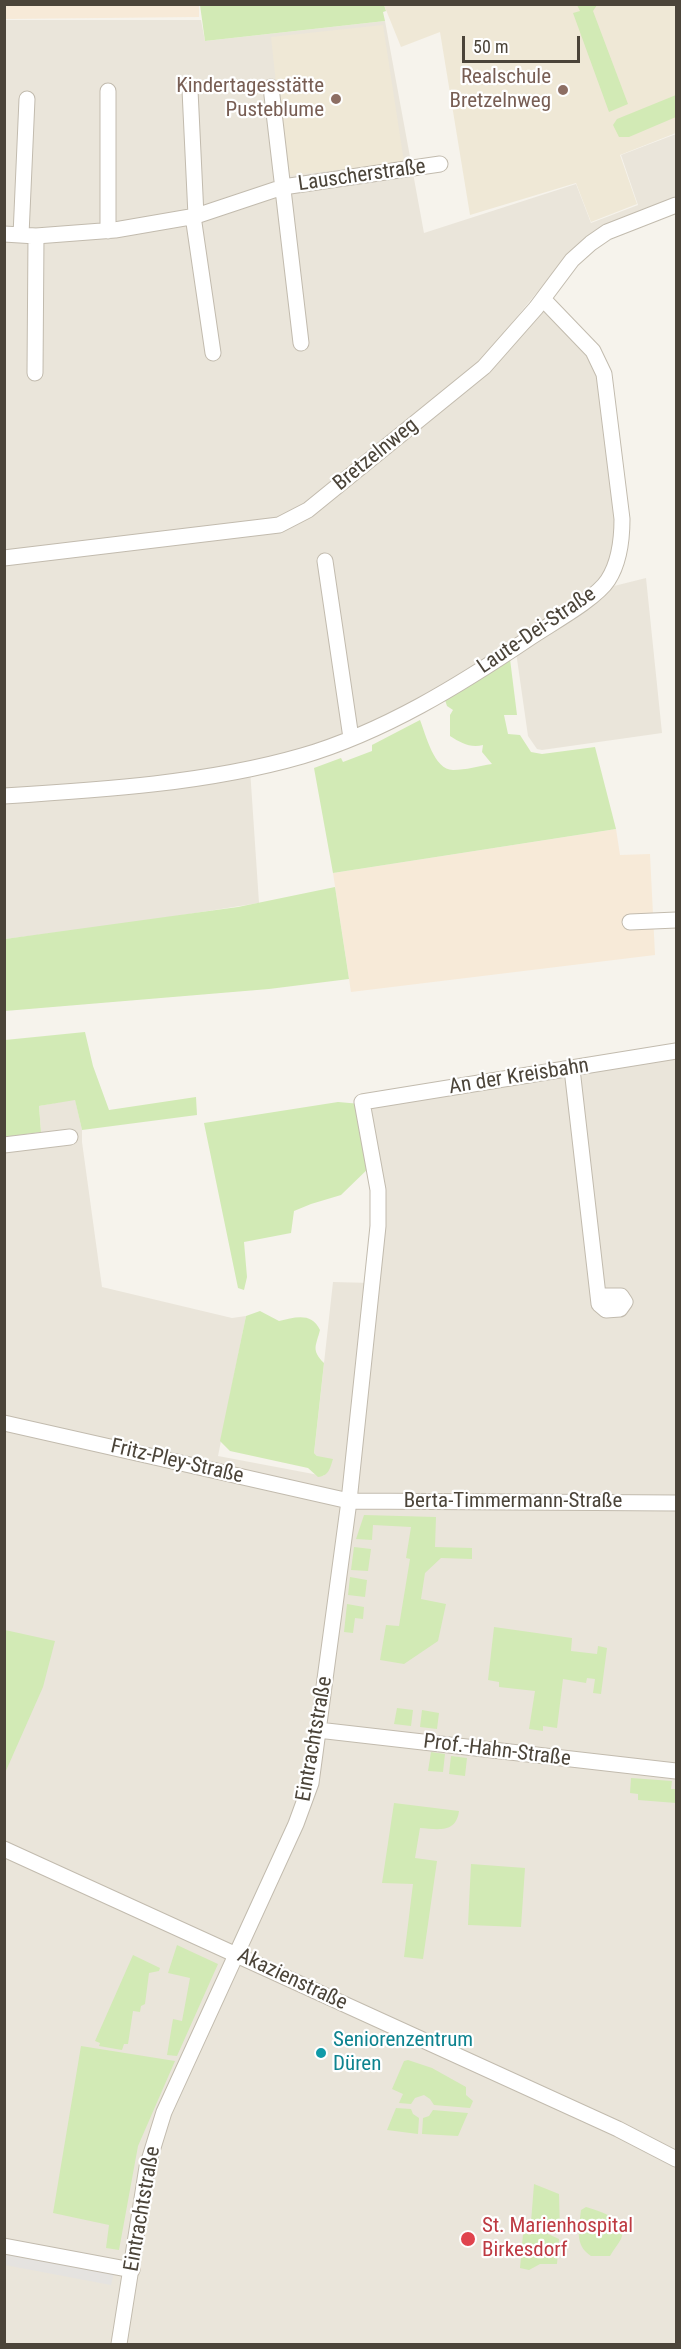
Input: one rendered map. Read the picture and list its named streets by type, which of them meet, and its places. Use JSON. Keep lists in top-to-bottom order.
{
  "streets": {
    "street": [
      "Lauscherstraße",
      "Bretzelnweg",
      "Laute-Dei-Straße",
      "An der Kreisbahn",
      "Fritz-Pley-Straße",
      "Berta-Timmermann-Straße",
      "Eintrachtstraße",
      "Prof.-Hahn-Straße",
      "Akazienstraße"
    ]
  },
  "crossings": [
    ["Bretzelnweg", "Laute-Dei-Straße"],
    ["An der Kreisbahn", "Eintrachtstraße"],
    ["Fritz-Pley-Straße", "Berta-Timmermann-Straße"],
    ["Fritz-Pley-Straße", "Eintrachtstraße"],
    ["Berta-Timmermann-Straße", "Eintrachtstraße"],
    ["Eintrachtstraße", "Prof.-Hahn-Straße"],
    ["Eintrachtstraße", "Akazienstraße"]
  ],
  "places": [
    "Realschule Bretzelnweg",
    "Kindertagesstätte Pusteblume",
    "Seniorenzentrum Düren",
    "St. Marienhospital Birkesdorf"
  ],
  "scale_bar": "50 m"
}
